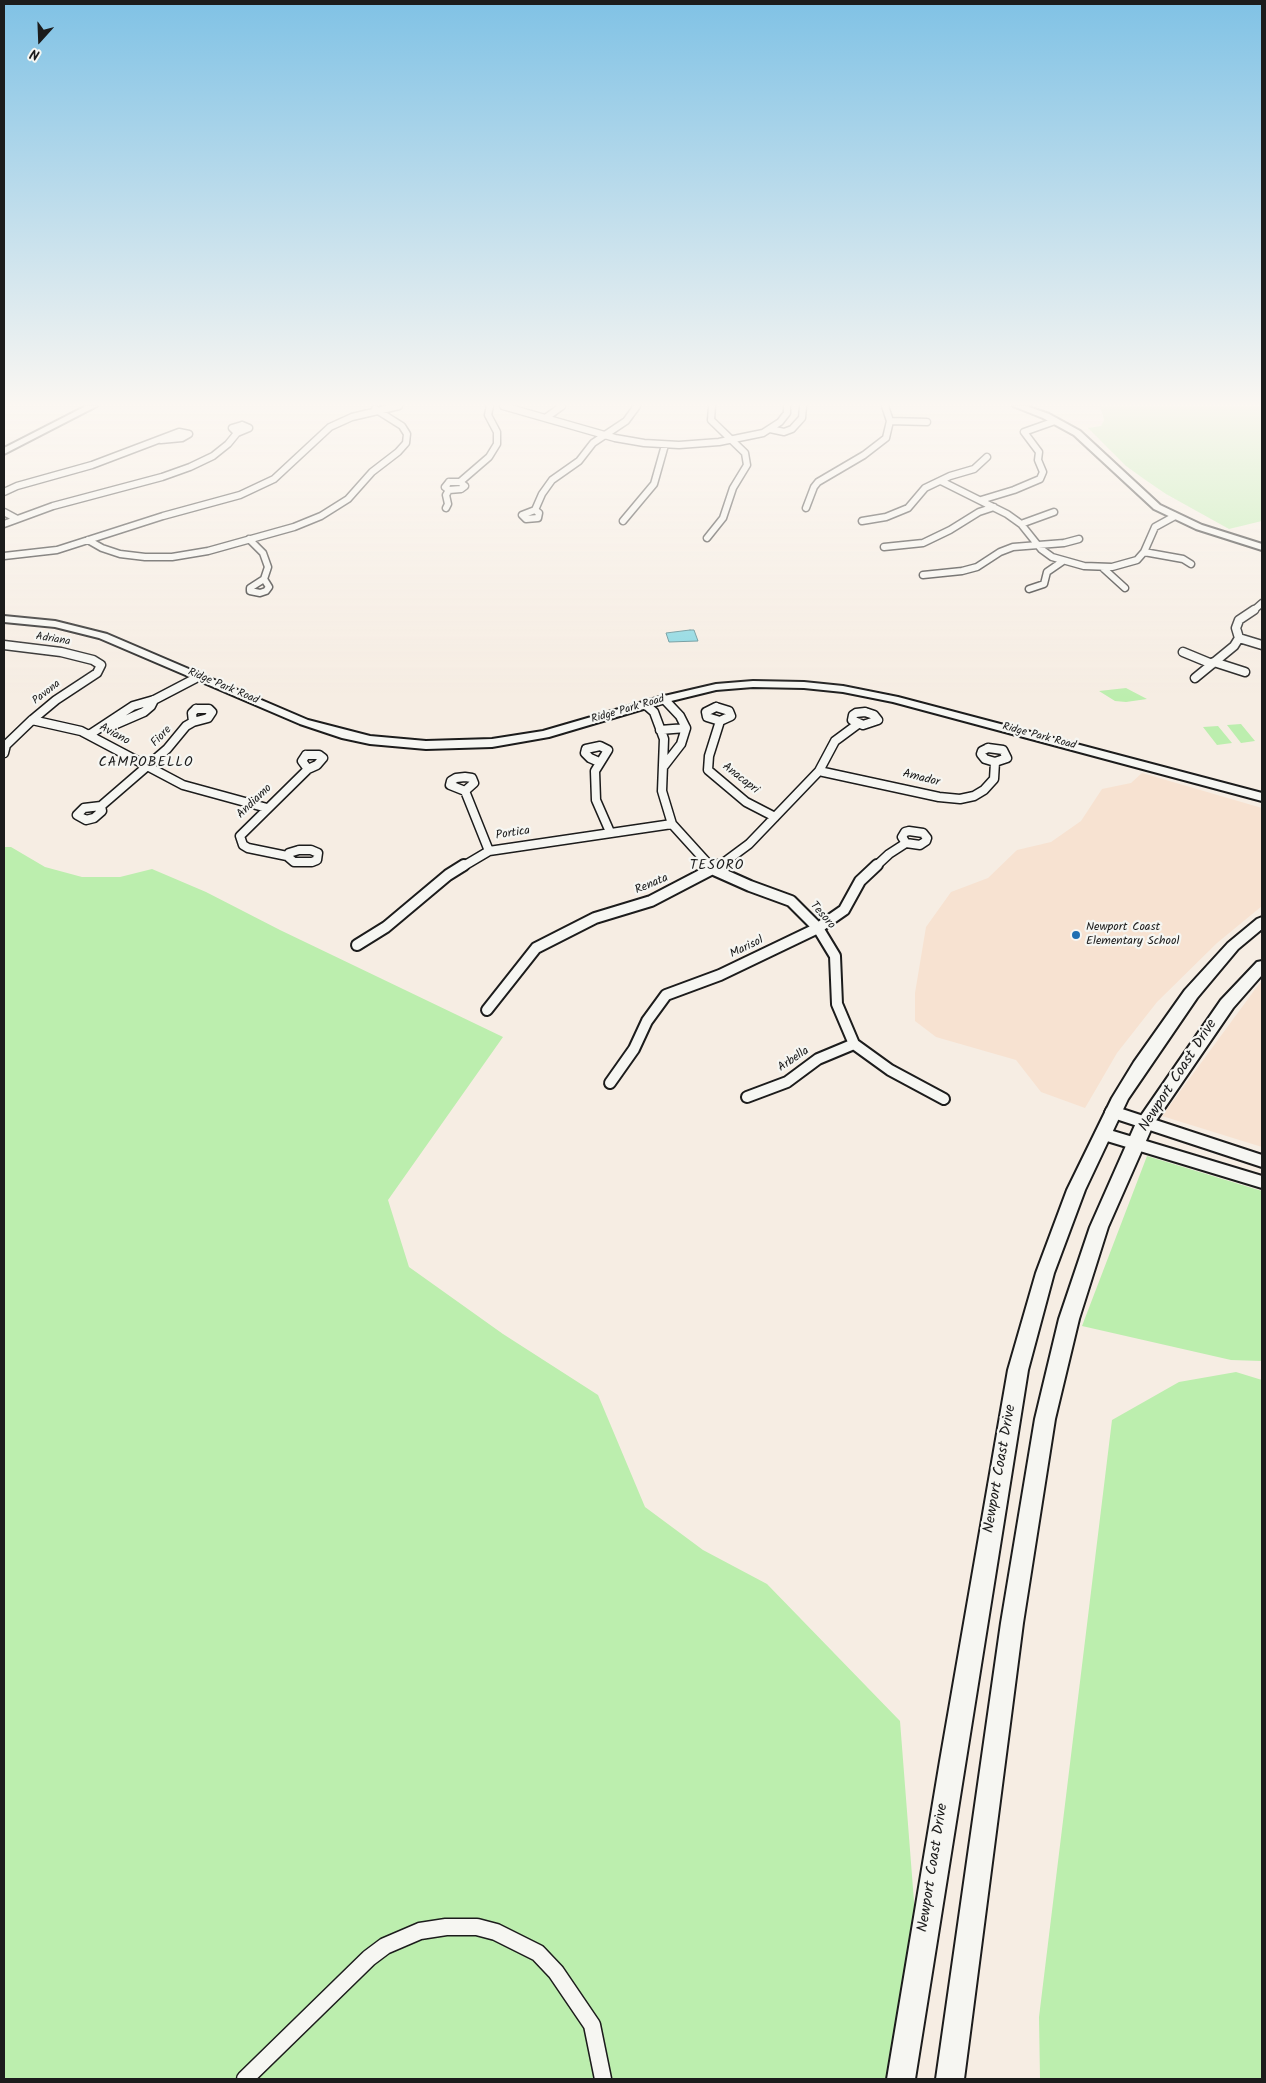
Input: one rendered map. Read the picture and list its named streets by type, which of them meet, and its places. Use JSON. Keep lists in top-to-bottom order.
{
  "streets": {
    "main road": ["Newport Coast Drive"],
    "street": [
      "Adriana",
      "Ridge Park Road",
      "Pavona",
      "Aviano",
      "Fiore",
      "Anacapri",
      "Amador",
      "Andiamo",
      "Portica",
      "Renata",
      "Tesoro",
      "Marisol",
      "Arbella"
    ]
  },
  "crossings": [
    ["Adriana", "Pavona"],
    ["Ridge Park Road", "Tesoro"],
    ["Pavona", "Aviano"],
    ["Aviano", "Fiore"],
    ["Aviano", "Andiamo"],
    ["Anacapri", "Renata"],
    ["Amador", "Renata"],
    ["Portica", "Tesoro"],
    ["Renata", "Tesoro"],
    ["Tesoro", "Marisol"],
    ["Tesoro", "Arbella"]
  ],
  "districts": ["CAMPOBELLO", "TESORO"],
  "places": ["Newport Coast Elementary School"],
  "north": "bottom"
}
